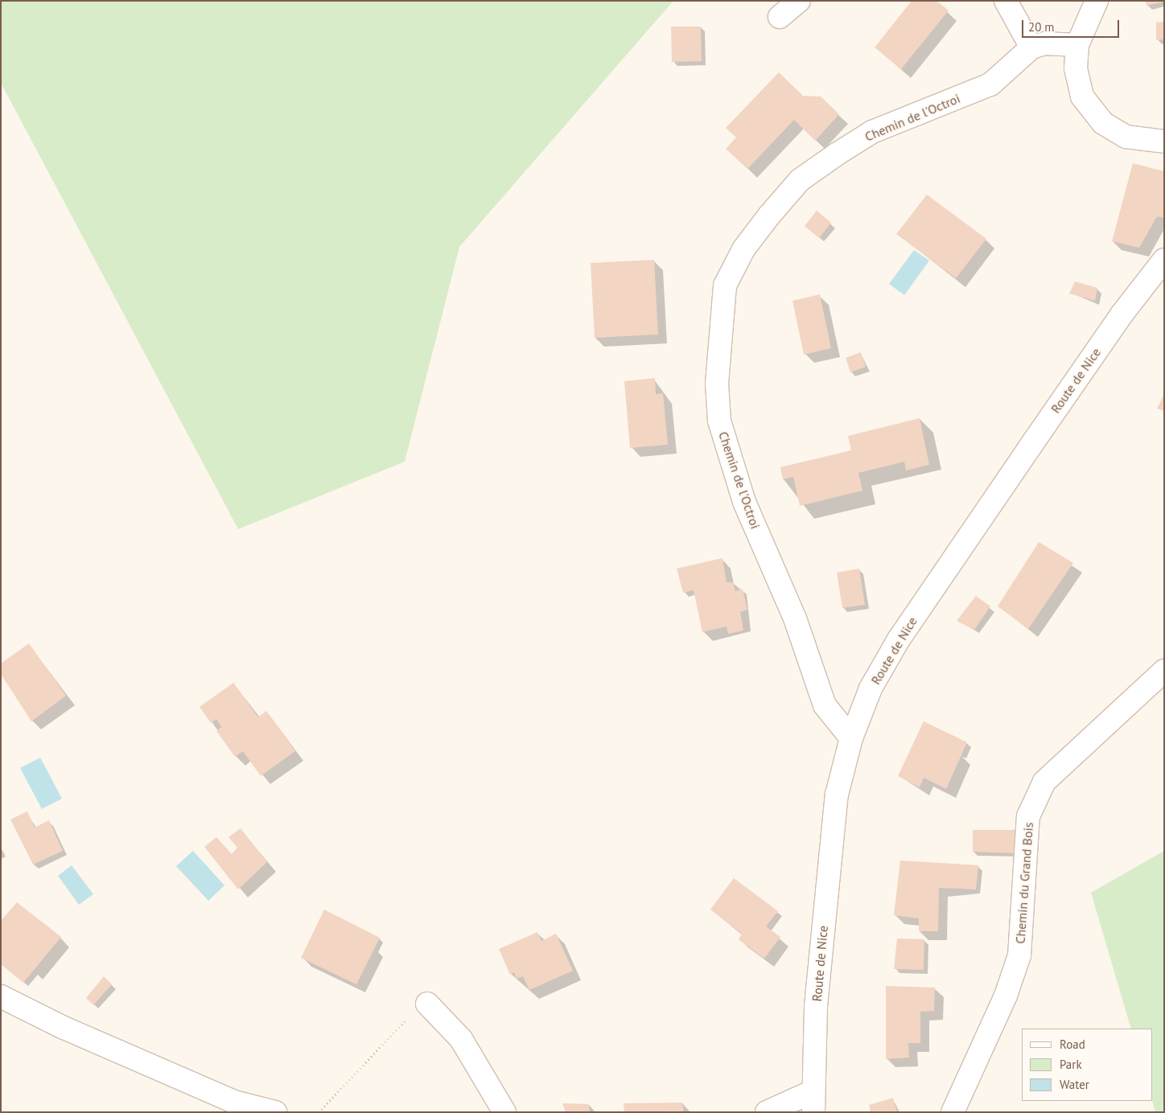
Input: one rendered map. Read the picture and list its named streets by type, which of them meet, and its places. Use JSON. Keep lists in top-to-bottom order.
{
  "streets": {
    "street": ["Chemin de l'Octroi", "Route de Nice", "Chemin du Grand Bois"]
  },
  "crossings": [
    ["Chemin de l'Octroi", "Route de Nice"]
  ],
  "legend": ["Road", "Park", "Water"],
  "scale_bar": "20 m"
}
